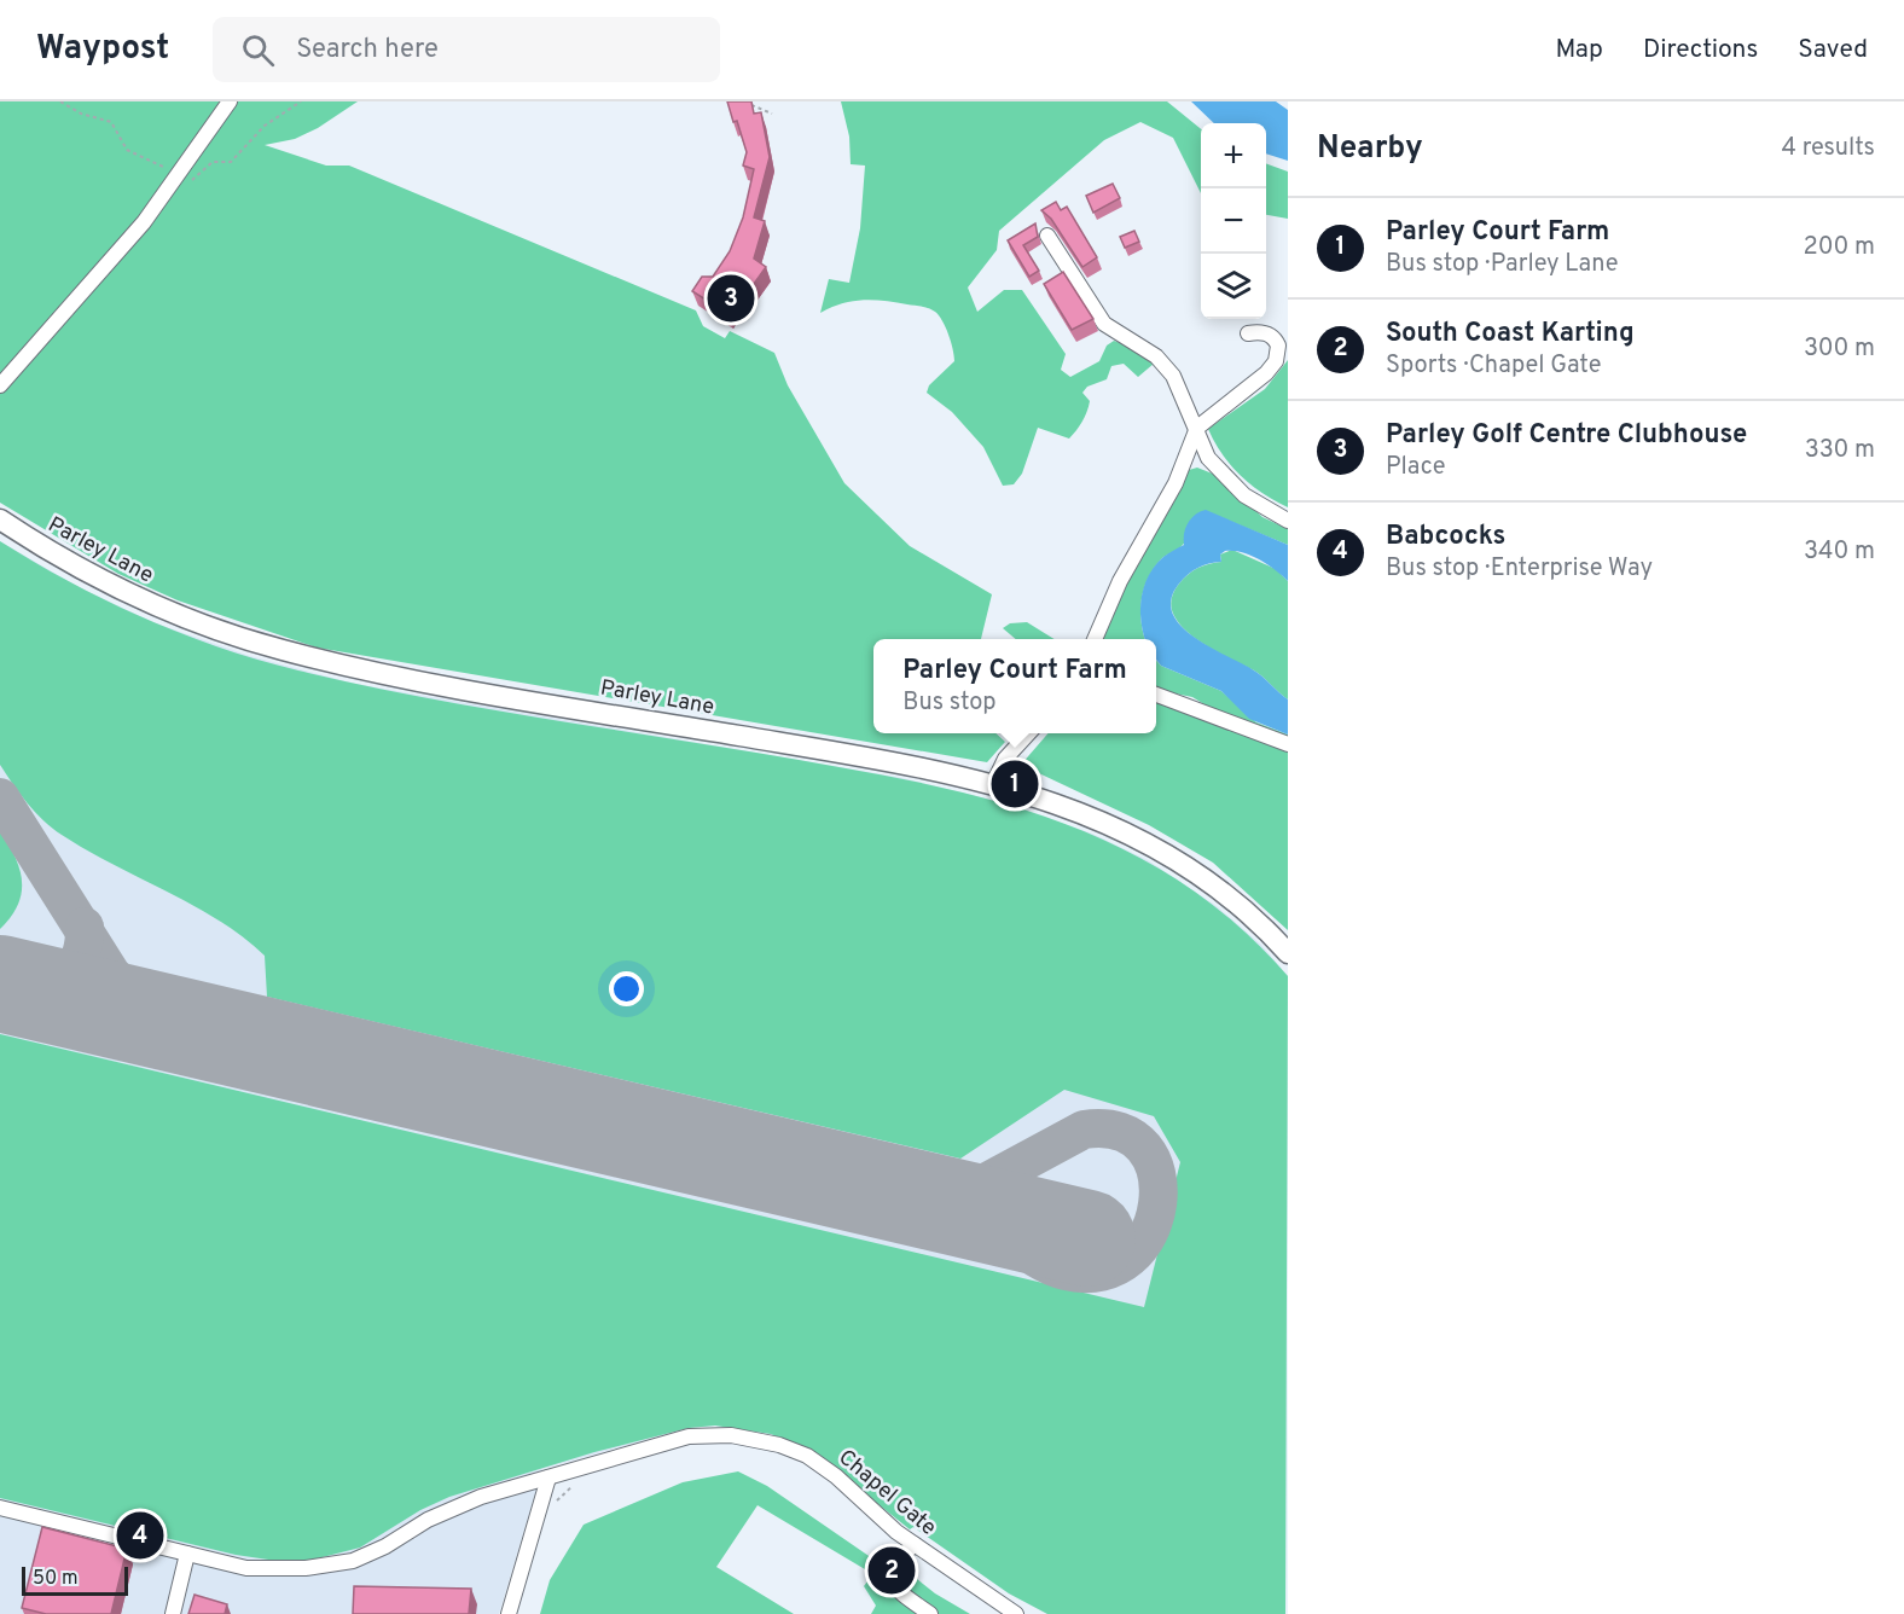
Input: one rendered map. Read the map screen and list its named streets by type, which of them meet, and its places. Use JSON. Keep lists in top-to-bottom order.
{
  "streets": {
    "main road": ["Parley Lane"],
    "street": ["Chapel Gate"]
  },
  "scale_bar": "50 m",
  "page": {
    "header": "Waypost",
    "search": "Search here",
    "nav": ["Map", "Directions", "Saved"],
    "heading": ["Nearby", "4 results"],
    "map_buttons": ["+", "−"],
    "list": [
      {
        "mark": "1",
        "name": "Parley Court Farm",
        "note": "Bus stop · Parley Lane",
        "value": "200 m"
      },
      {
        "mark": "2",
        "name": "South Coast Karting",
        "note": "Sports · Chapel Gate",
        "value": "300 m"
      },
      {
        "mark": "3",
        "name": "Parley Golf Centre Clubhouse",
        "note": "Place",
        "value": "330 m"
      },
      {
        "mark": "4",
        "name": "Babcocks",
        "note": "Bus stop · Enterprise Way",
        "value": "340 m"
      }
    ],
    "pins": [
      "3",
      "1",
      "4",
      "2"
    ],
    "popup": ["Parley Court Farm", "Bus stop"],
    "scale": "50 m"
  }
}
